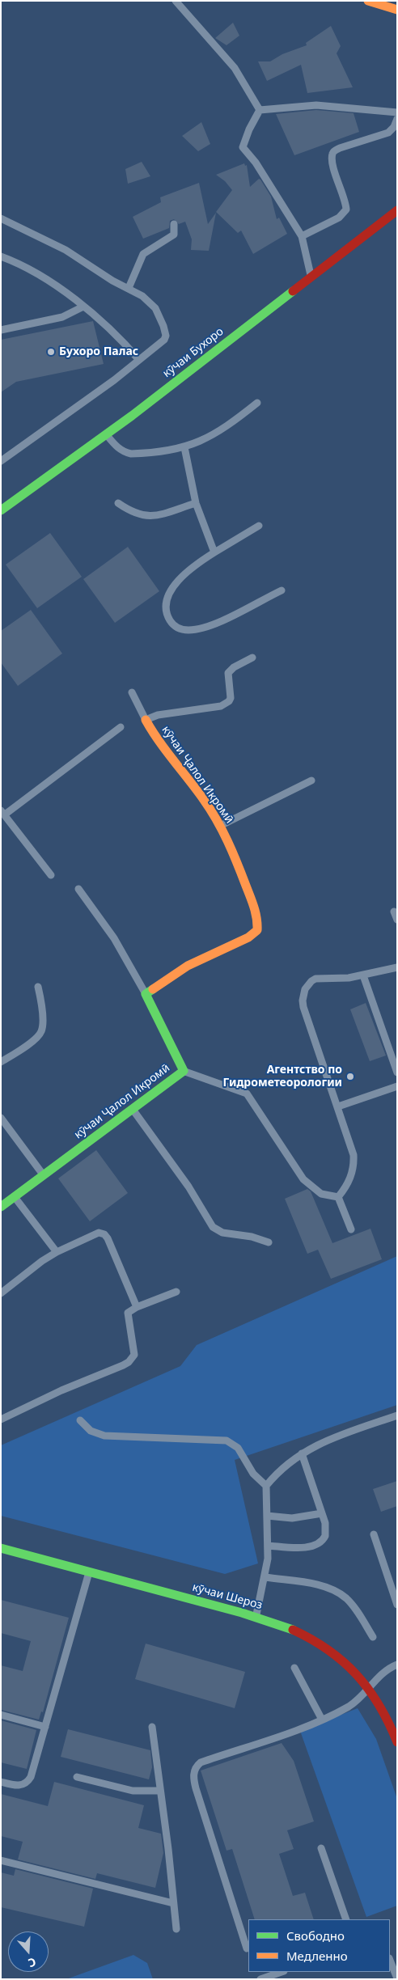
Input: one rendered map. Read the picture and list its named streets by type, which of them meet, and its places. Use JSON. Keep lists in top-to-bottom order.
{
  "streets": {
    "street": ["кӯчаи Бухоро", "кӯчаи Ҷалол Икромӣ", "кӯчаи Шероз"]
  },
  "places": ["Бухоро Палас", "Агентство по Гидрометеорологии"],
  "legend": ["Свободно", "Медленно"],
  "north": "bottom"
}
